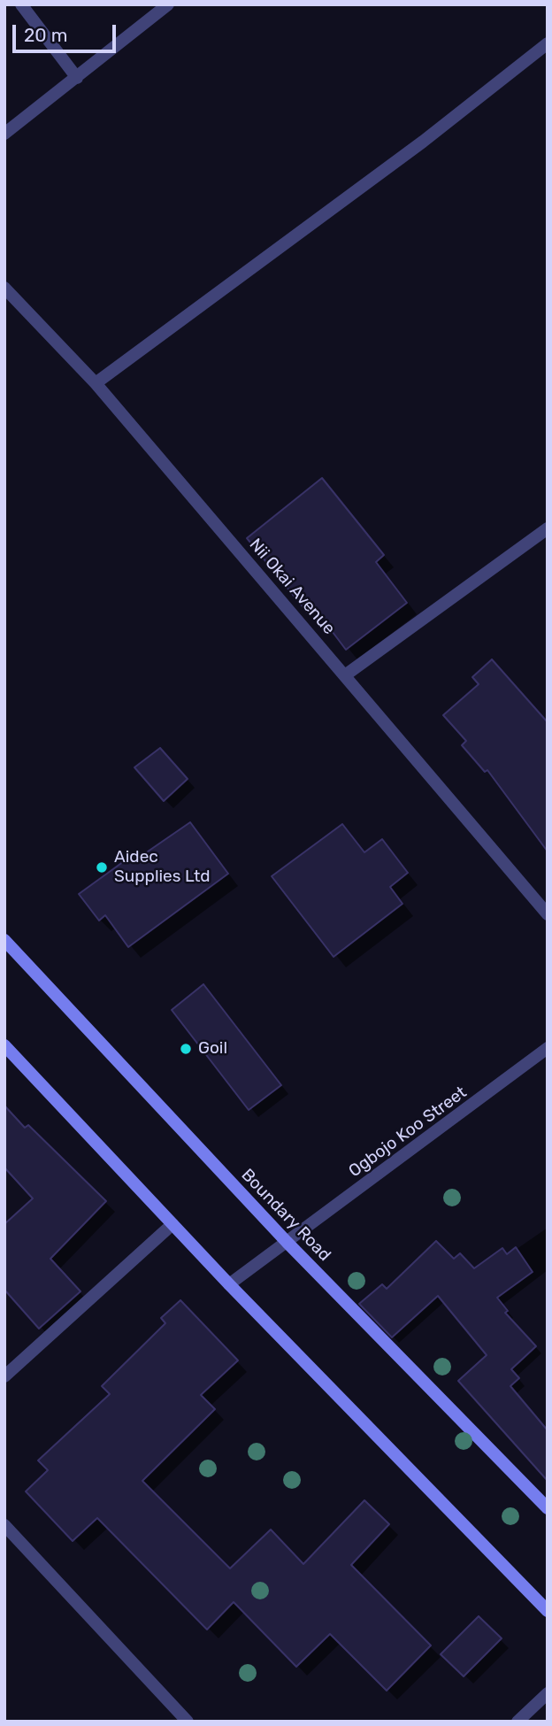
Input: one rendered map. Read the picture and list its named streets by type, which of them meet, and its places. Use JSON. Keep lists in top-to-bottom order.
{
  "streets": {
    "main road": ["Boundary Road"],
    "street": ["Nii Okai Avenue", "Ogbojo Koo Street"]
  },
  "crossings": [
    ["Ogbojo Koo Street", "Boundary Road"]
  ],
  "places": ["Aidec Supplies Ltd", "Goil"],
  "scale_bar": "20 m"
}
